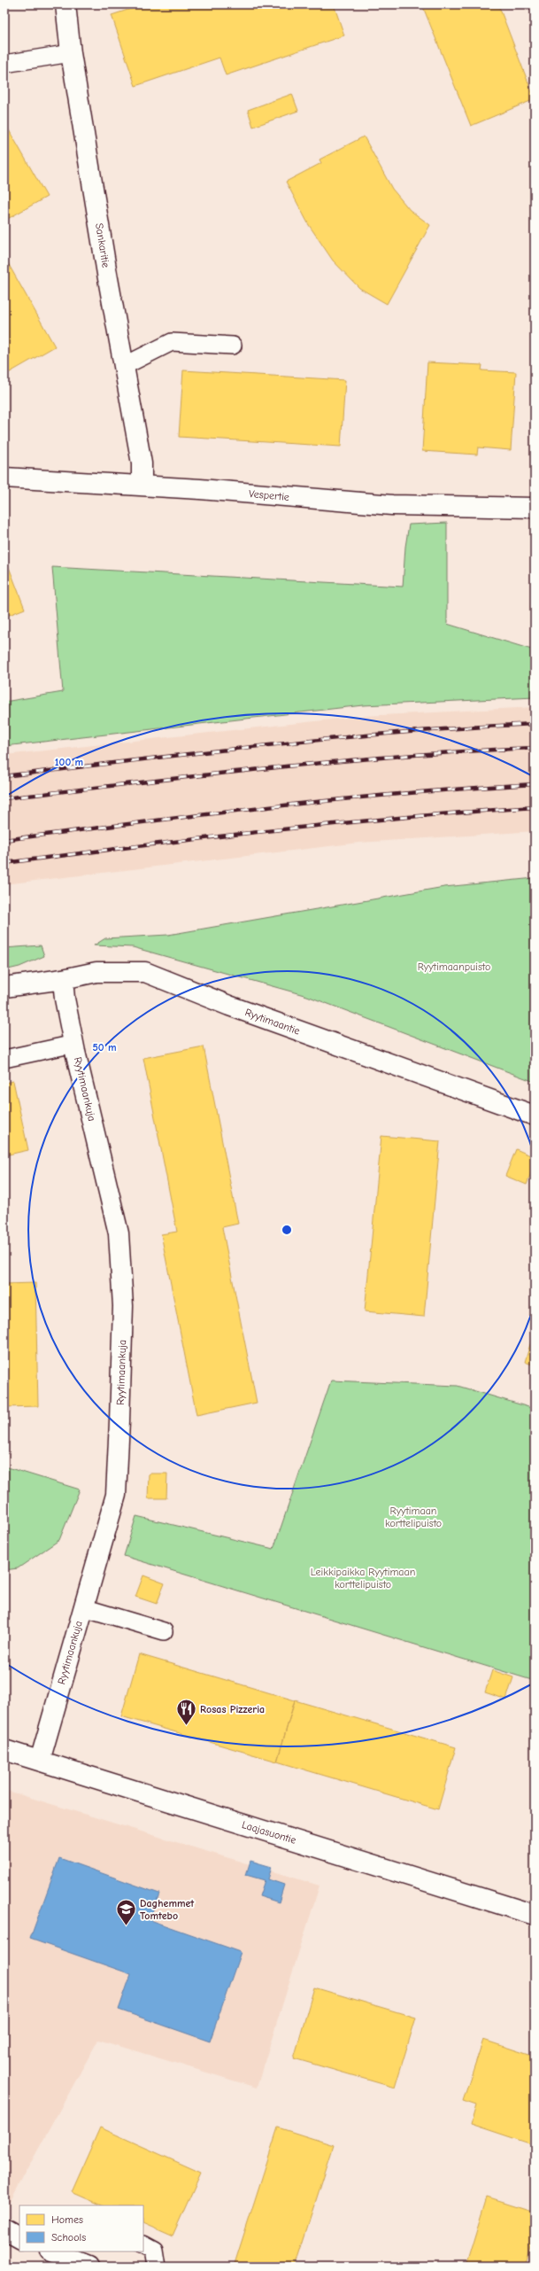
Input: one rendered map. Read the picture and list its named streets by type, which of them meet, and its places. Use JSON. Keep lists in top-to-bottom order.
{
  "streets": {
    "street": [
      "Sankaritie",
      "Vespertie",
      "Ryytimaantie",
      "Ryytimaankuja",
      "Laajasuontie"
    ]
  },
  "crossings": [
    ["Sankaritie", "Vespertie"],
    ["Ryytimaantie", "Ryytimaankuja"],
    ["Ryytimaankuja", "Laajasuontie"]
  ],
  "parks": ["Ryytimaanpuisto", "Ryytimaan korttelipuisto", "Leikkipaikka Ryytimaan korttelipuisto"],
  "places": {
    "restaurant": ["Rosas Pizzeria"],
    "school or university": ["Daghemmet Tomtebo"]
  },
  "legend": ["Homes", "Schools"],
  "rings": ["100 m", "50 m"]
}
